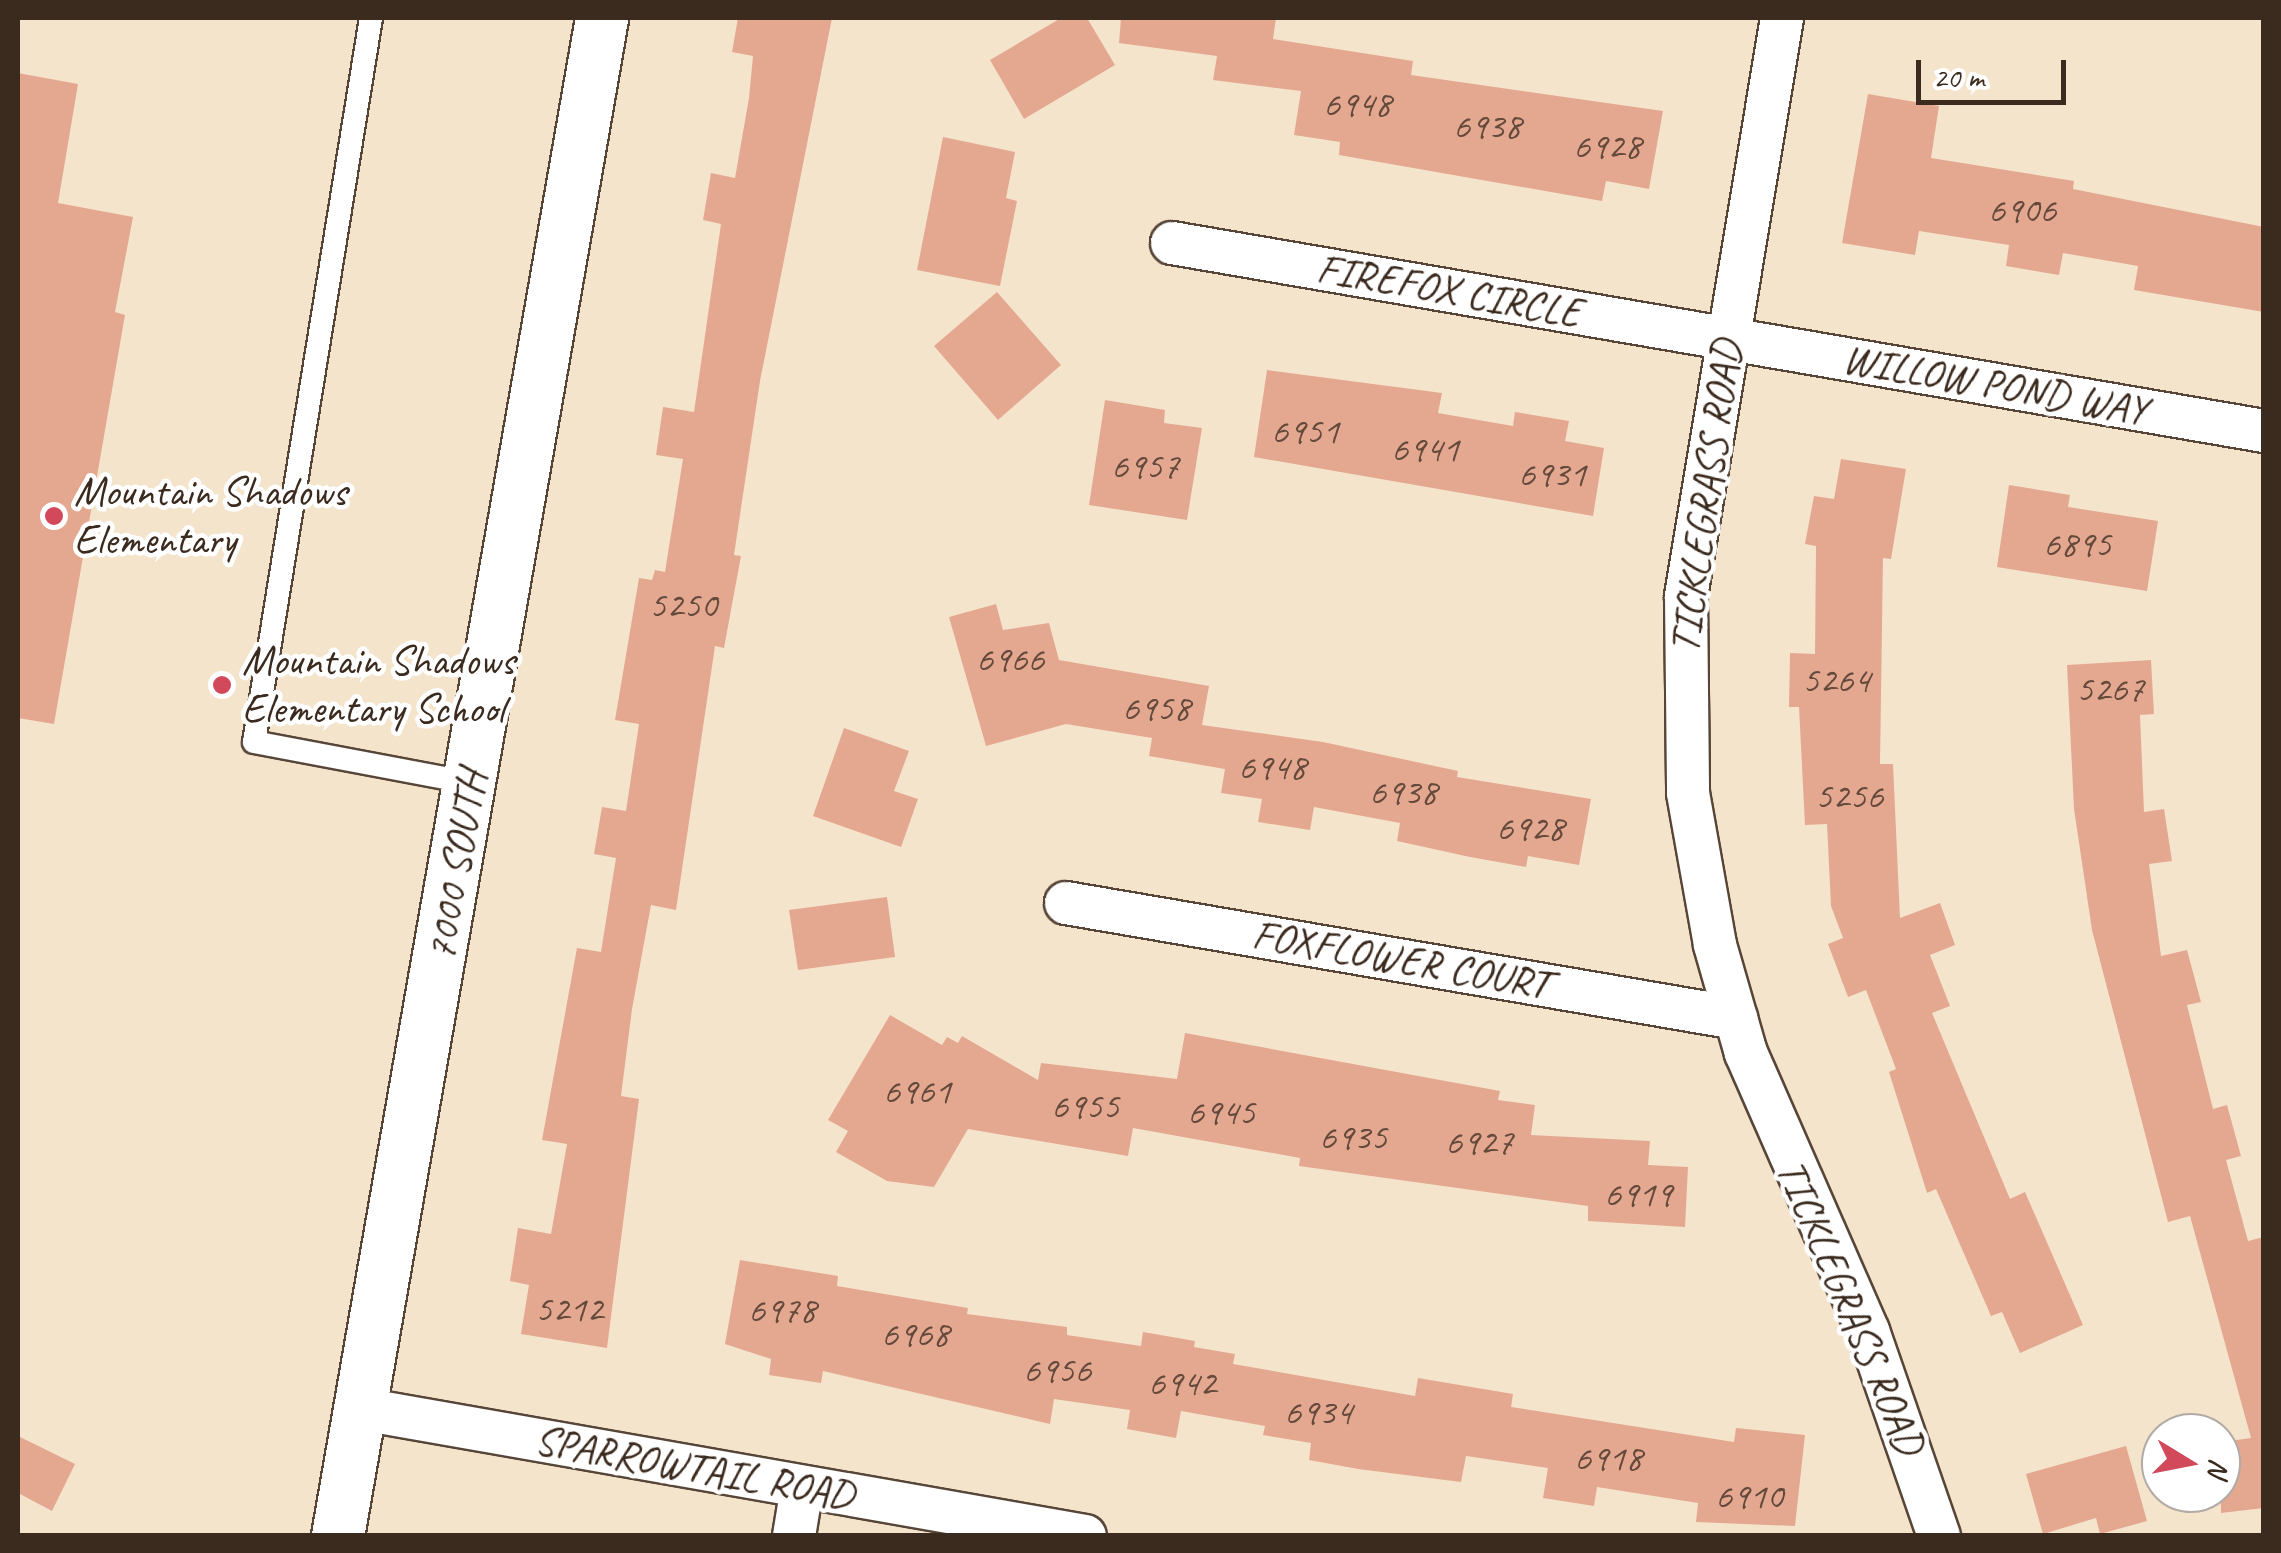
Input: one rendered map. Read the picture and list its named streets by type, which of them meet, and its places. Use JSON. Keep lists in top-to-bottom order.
{
  "streets": {
    "street": [
      "FIREFOX CIRCLE",
      "WILLOW POND WAY",
      "TICKLEGRASS ROAD",
      "7000 SOUTH",
      "FOXFLOWER COURT",
      "SPARROWTAIL ROAD"
    ]
  },
  "crossings": [
    ["FIREFOX CIRCLE", "WILLOW POND WAY"],
    ["FIREFOX CIRCLE", "TICKLEGRASS ROAD"],
    ["WILLOW POND WAY", "TICKLEGRASS ROAD"],
    ["TICKLEGRASS ROAD", "FOXFLOWER COURT"],
    ["7000 SOUTH", "SPARROWTAIL ROAD"]
  ],
  "places": ["Mountain Shadows Elementary", "Mountain Shadows Elementary School"],
  "house_numbers": [
    "6948",
    "6938",
    "6928",
    "6906",
    "6951",
    "6941",
    "6957",
    "6931",
    "6895",
    "5250",
    "6966",
    "5264",
    "5267",
    "6958",
    "6948",
    "6938",
    "5256",
    "6928",
    "6961",
    "6955",
    "6945",
    "6935",
    "6927",
    "6919",
    "5212",
    "6978",
    "6968",
    "6956",
    "6942",
    "6934",
    "6918",
    "6910"
  ],
  "scale_bar": "20 m",
  "north": "right"
}
